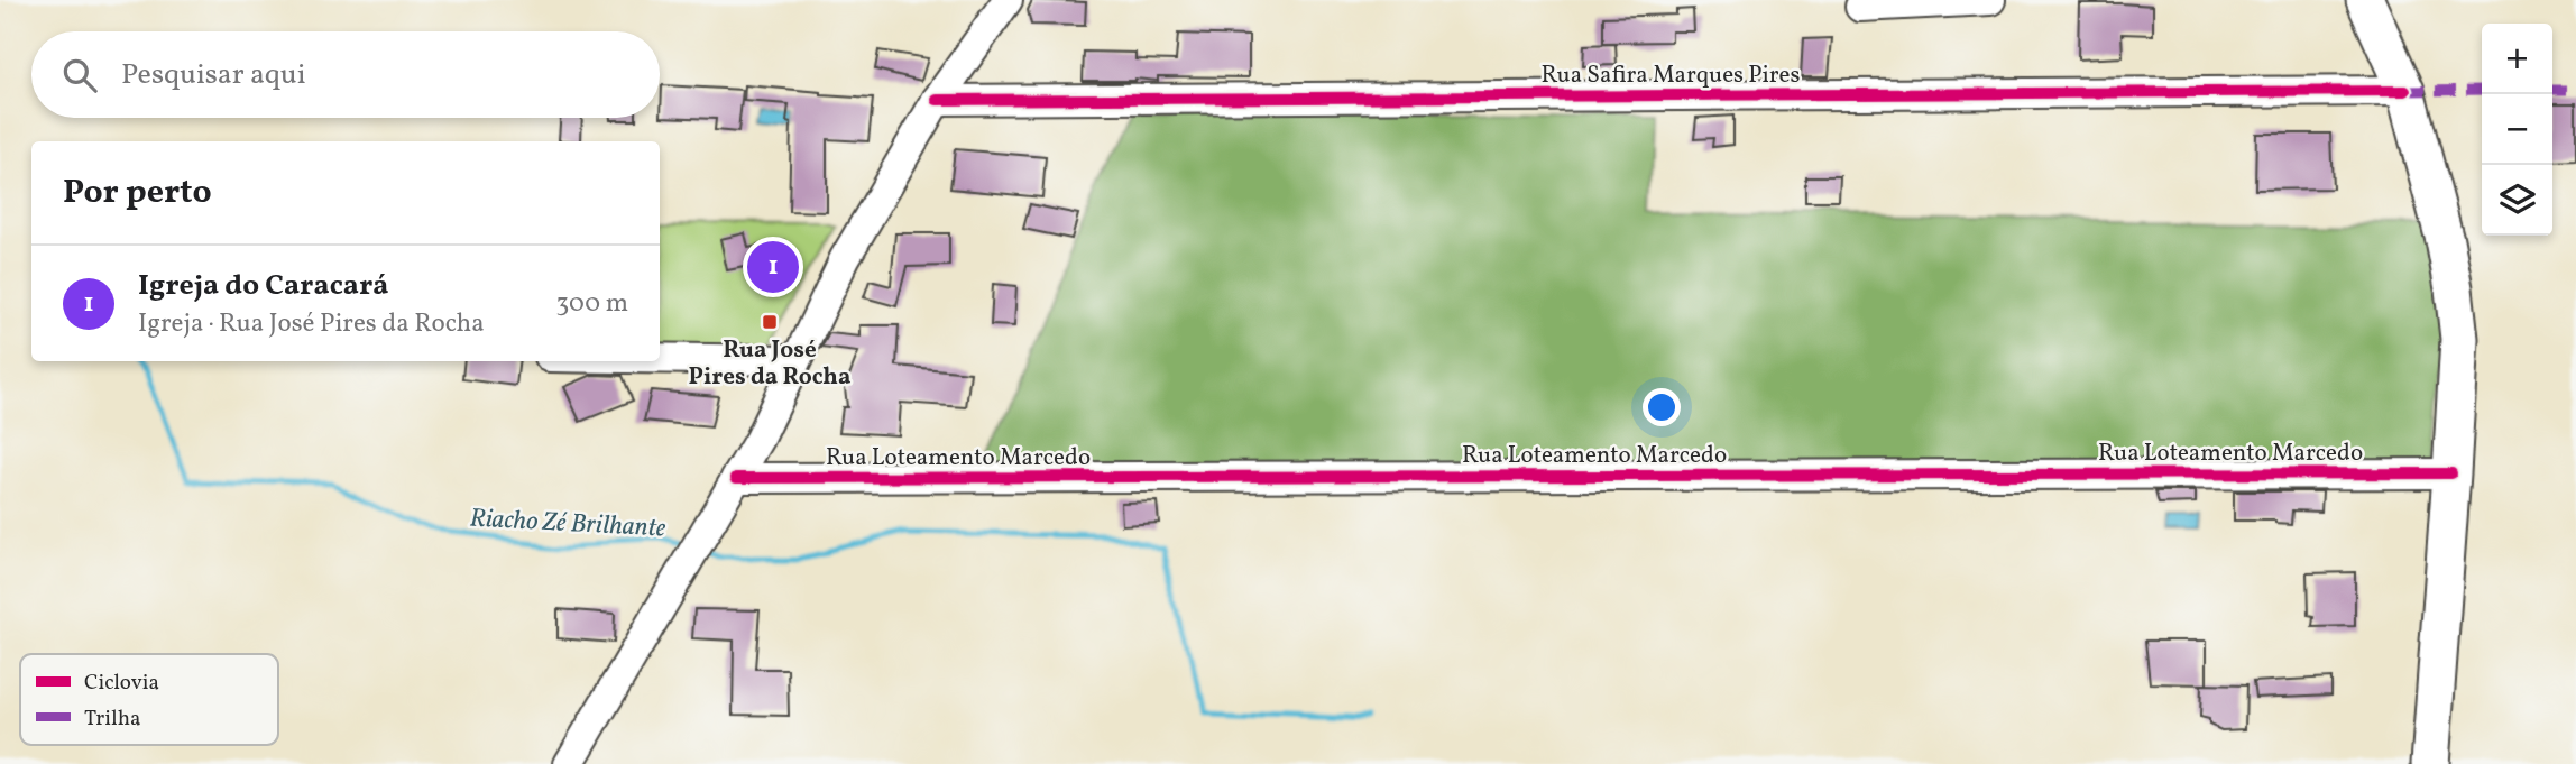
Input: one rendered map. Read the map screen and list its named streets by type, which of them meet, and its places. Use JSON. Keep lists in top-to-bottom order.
{
  "streets": {
    "street": ["Rua Safira Marques Pires", "Rua Loteamento Marcedo"]
  },
  "water": ["Riacho Zé Brilhante"],
  "places": {
    "transit": ["Rua José Pires da Rocha"]
  },
  "legend": ["Ciclovia", "Trilha"],
  "page": {
    "map_buttons": ["+", "−"],
    "search": "Pesquisar aqui",
    "heading": "Por perto",
    "pins": "1",
    "list": [
      {
        "mark": "1",
        "name": "Igreja do Caracará",
        "note": "Igreja · Rua José Pires da Rocha",
        "value": "300 m"
      }
    ]
  }
}
